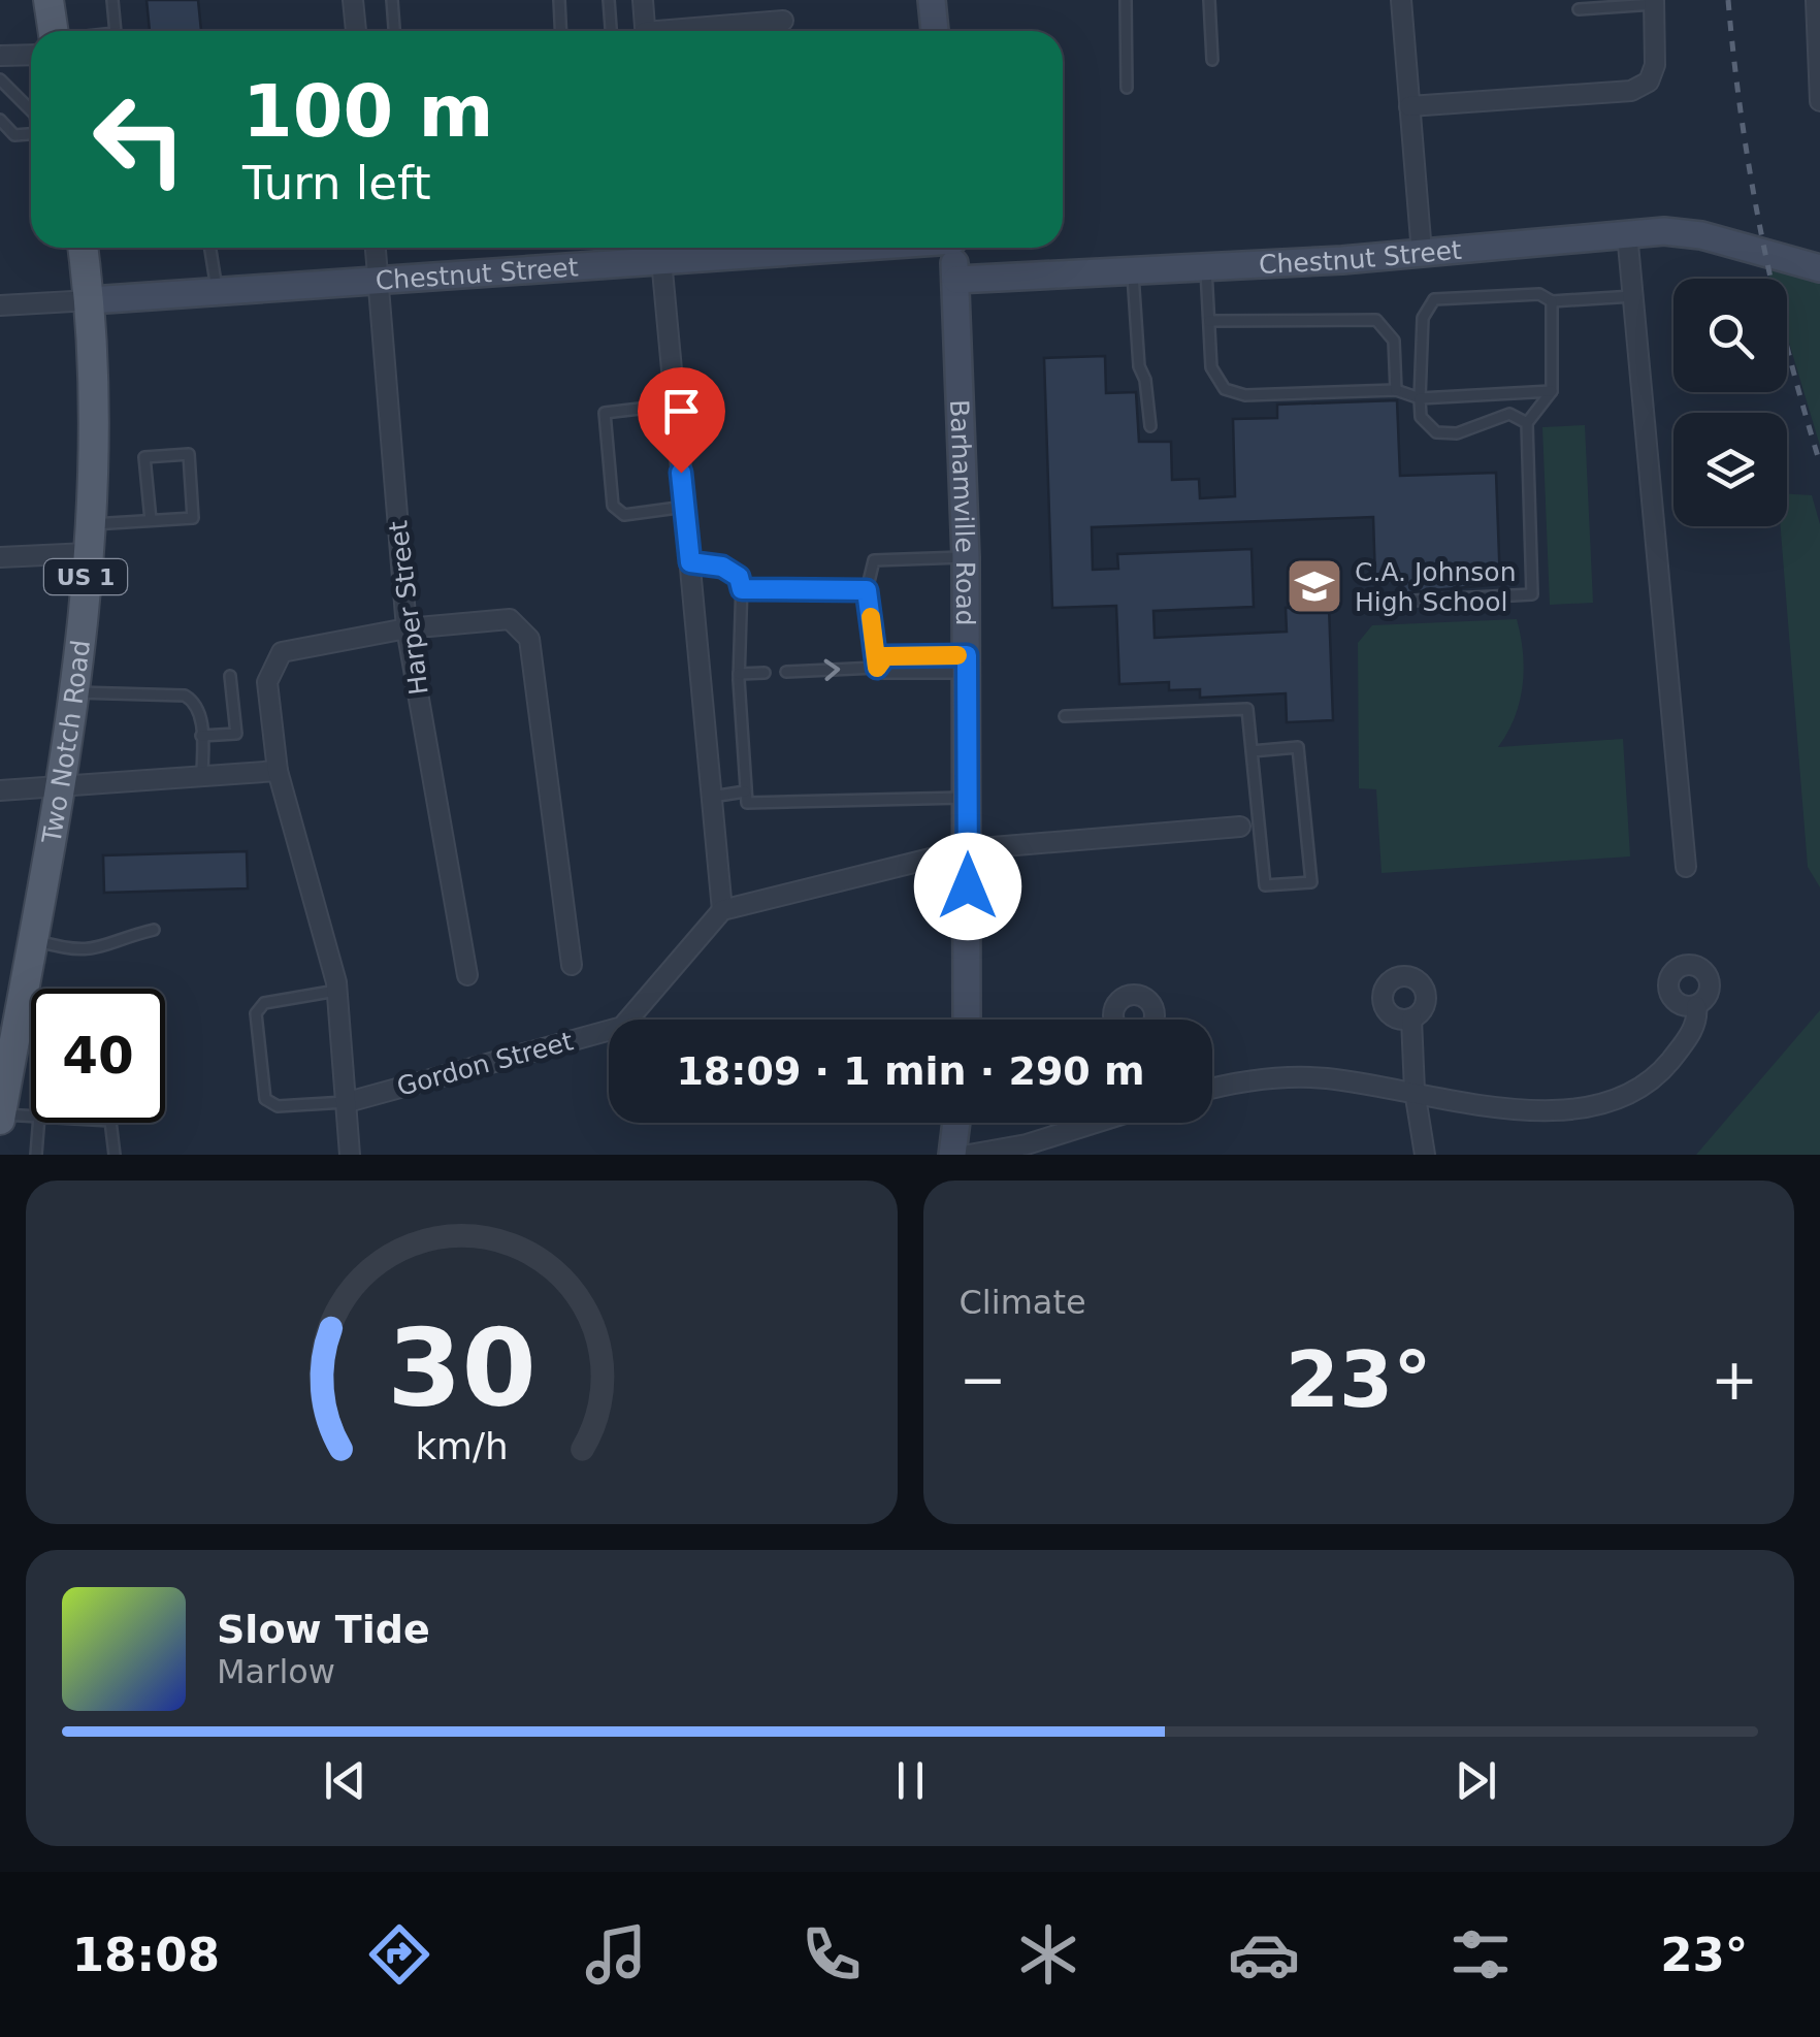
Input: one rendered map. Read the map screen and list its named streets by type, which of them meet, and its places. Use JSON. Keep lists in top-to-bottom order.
{
  "streets": {
    "main road": ["US 1", "Two Notch Road"],
    "street": [
      "Chestnut Street",
      "Barhamville Road",
      "Harper Street",
      "Gordon Street"
    ]
  },
  "crossings": [
    ["Chestnut Street", "Barhamville Road"],
    ["Chestnut Street", "Harper Street"],
    ["Chestnut Street", "Two Notch Road"]
  ],
  "places": {
    "school or university": ["C.A. Johnson High School"]
  },
  "page": {
    "turn": ["100 m", "Turn left"],
    "limit": "40",
    "trip": "18:09 · 1 min · 290 m",
    "tile": "Climate",
    "heat": ["−", "23°", "+"],
    "song": ["Slow Tide", "Marlow"],
    "tabs": ["18:08", "23°"],
    "gauge": ["30", "km/h"]
  }
}
